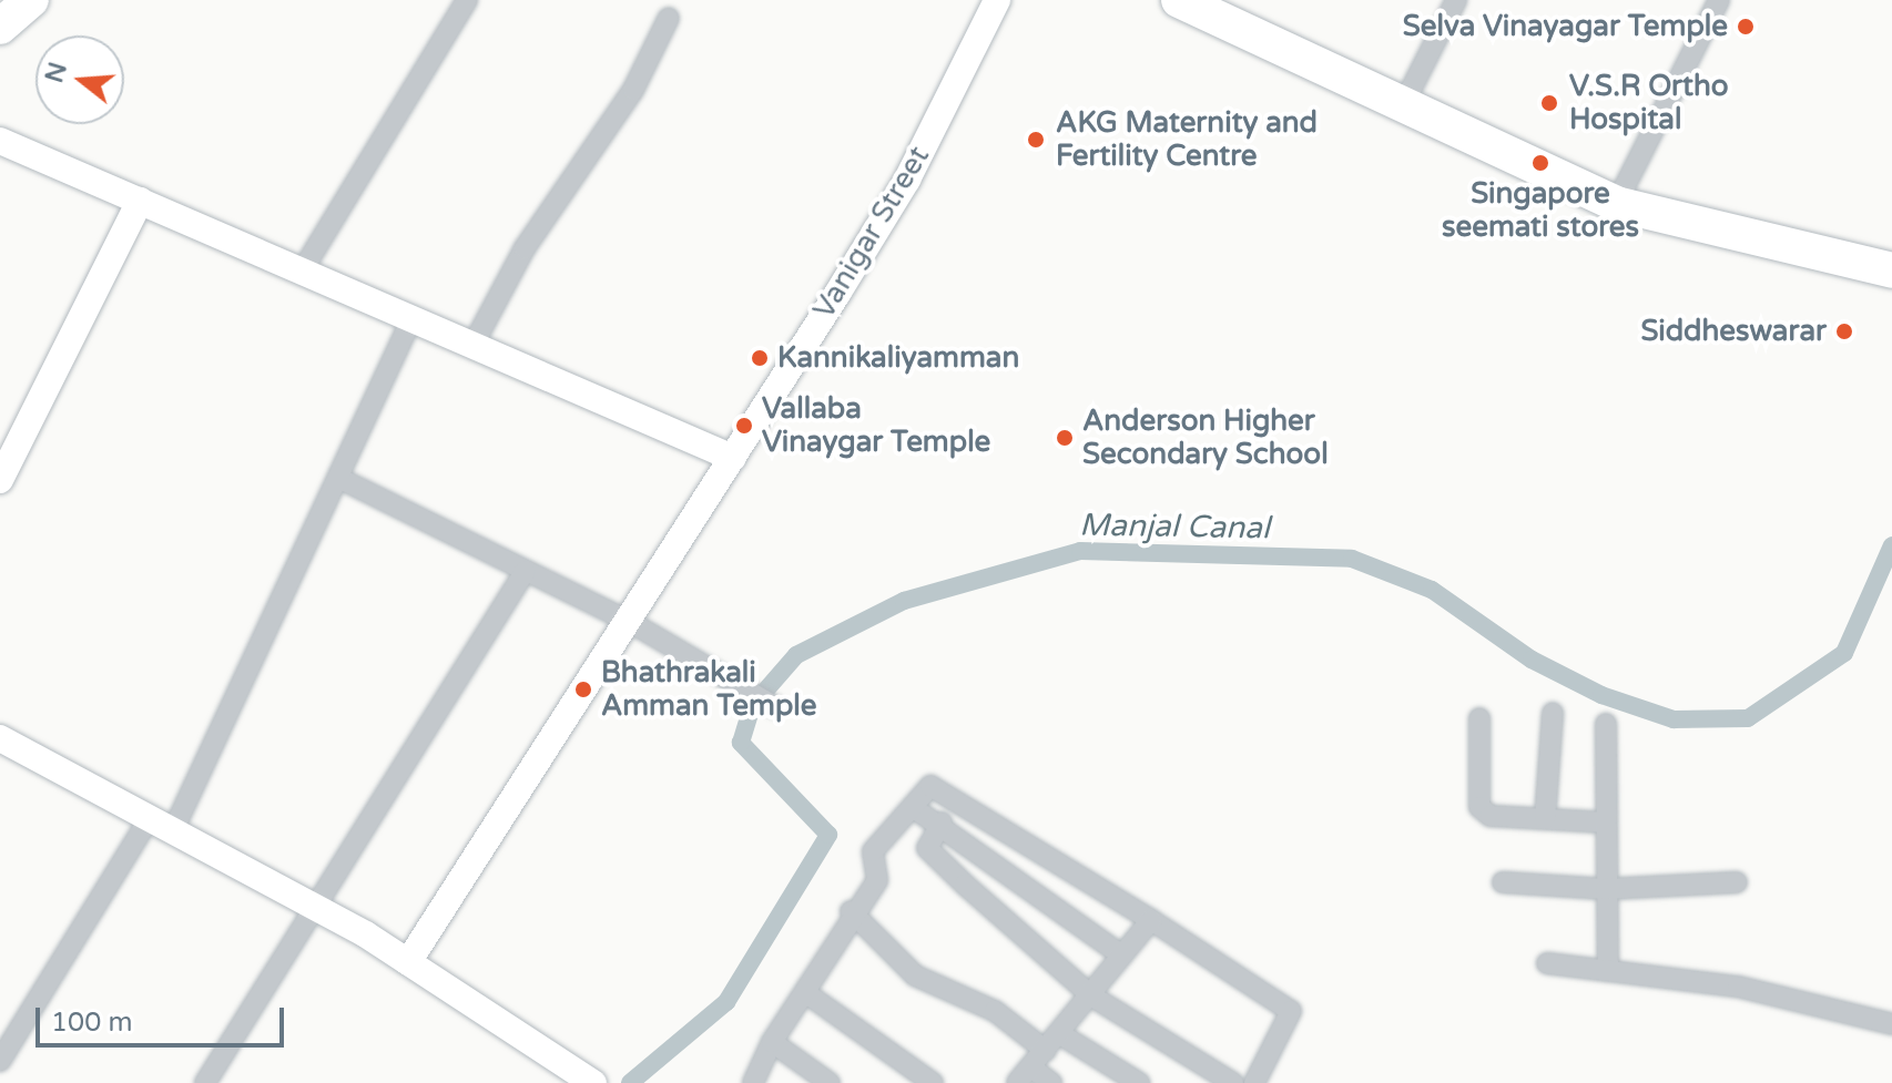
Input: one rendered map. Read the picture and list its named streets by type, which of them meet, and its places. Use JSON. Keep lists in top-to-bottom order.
{
  "streets": {
    "street": ["Vanigar Street"]
  },
  "water": ["Manjal Canal"],
  "places": [
    "Selva Vinayagar Temple",
    "V.S.R Ortho Hospital",
    "AKG Maternity and Fertility Centre",
    "Singapore seemati stores",
    "Siddheswarar",
    "Kannikaliyamman",
    "Vallaba Vinaygar Temple",
    "Anderson Higher Secondary School",
    "Bhathrakali Amman Temple"
  ],
  "scale_bar": "100 m",
  "north": "left"
}
